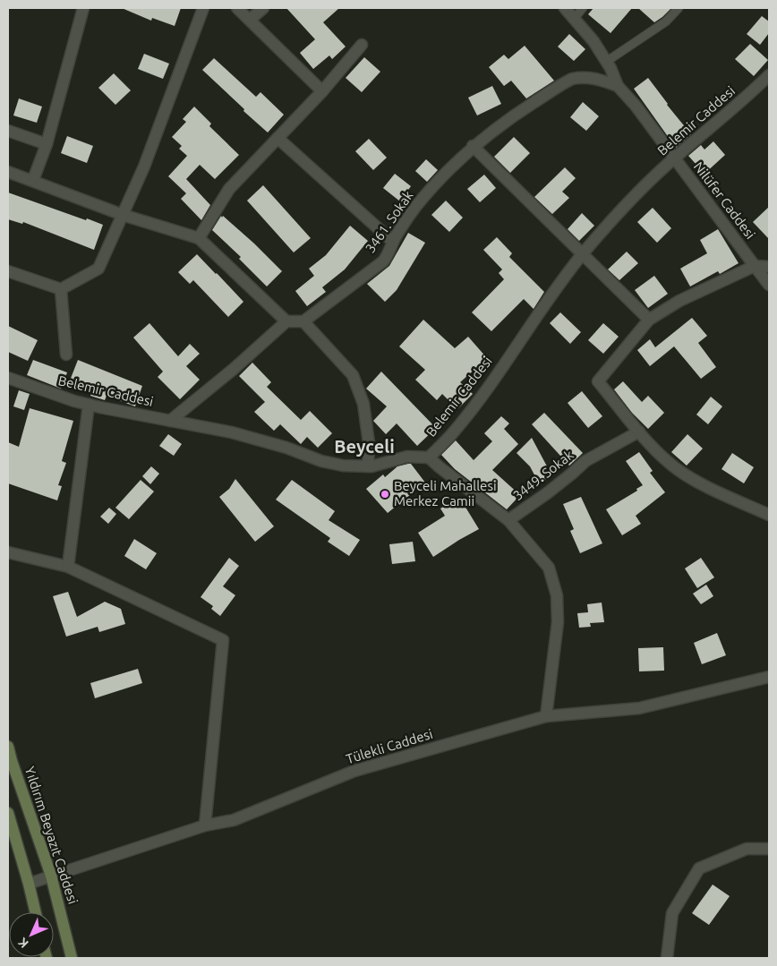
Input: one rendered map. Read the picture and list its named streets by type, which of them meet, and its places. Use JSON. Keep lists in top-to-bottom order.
{
  "streets": {
    "main road": ["Yıldırım Beyazıt Caddesi"],
    "street": [
      "Belemir Caddesi",
      "Nilüfer Caddesi",
      "3461. Sokak",
      "3449. Sokak",
      "Tülekli Caddesi"
    ]
  },
  "crossings": [
    ["Belemir Caddesi", "Nilüfer Caddesi"],
    ["Nilüfer Caddesi", "3461. Sokak"],
    ["Tülekli Caddesi", "Yıldırım Beyazıt Caddesi"]
  ],
  "districts": ["Beyceli"],
  "places": ["Beyceli Mahallesi Merkez Camii"],
  "north": "bottom left"
}
